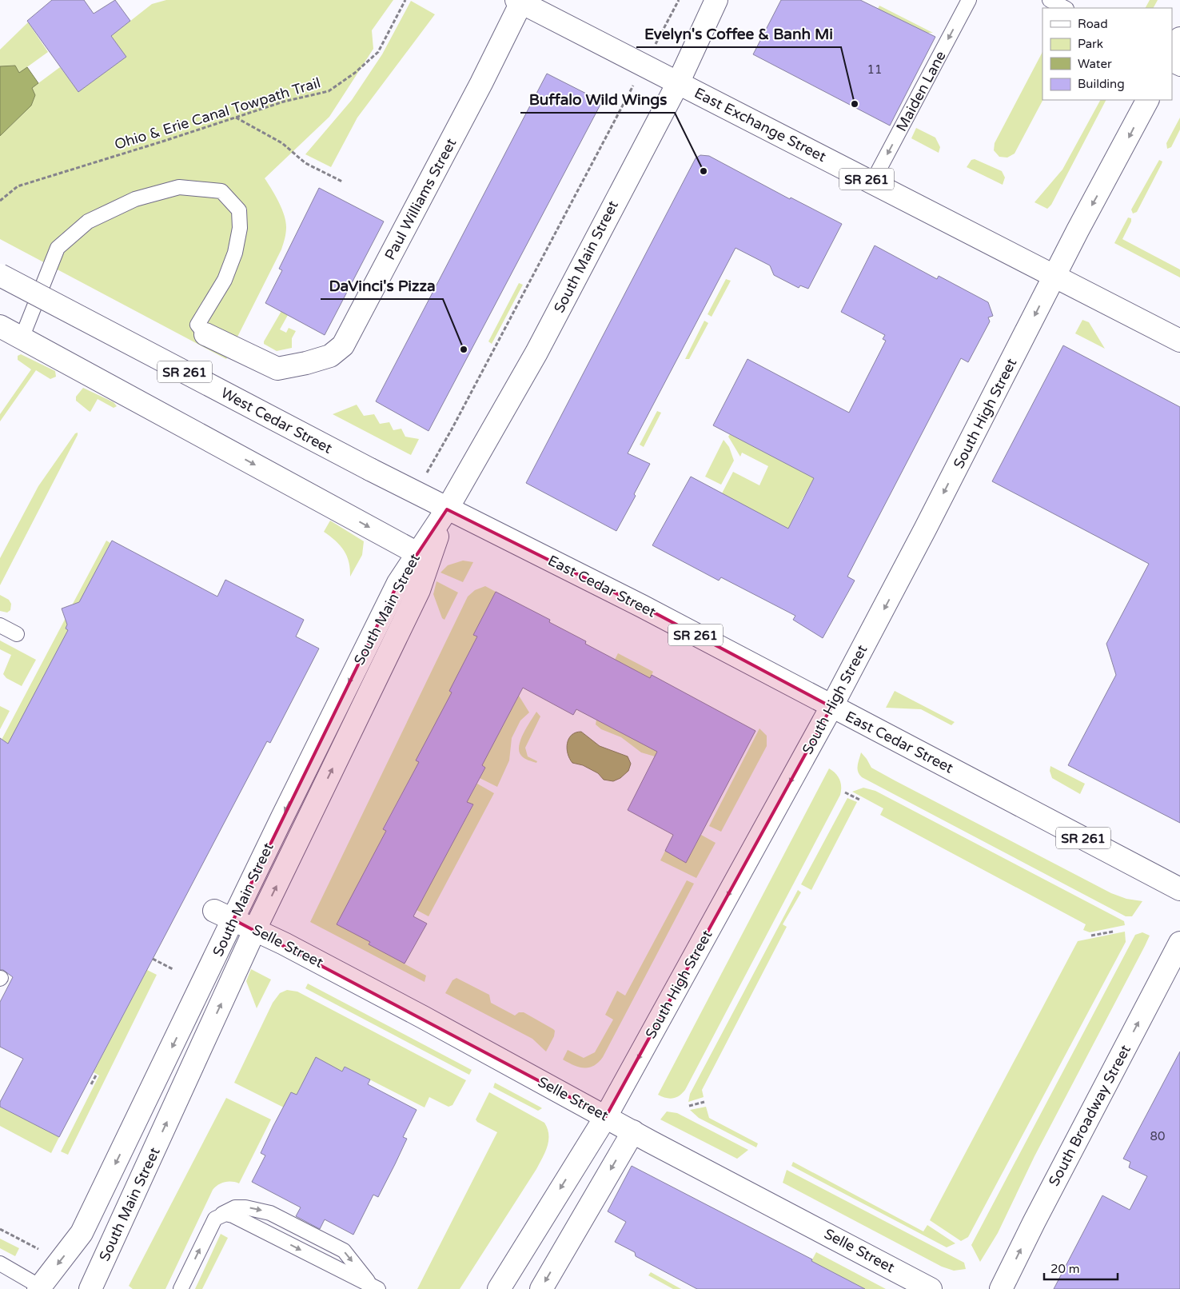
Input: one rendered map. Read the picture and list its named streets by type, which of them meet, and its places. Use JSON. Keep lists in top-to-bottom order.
{
  "streets": {
    "main road": [
      "East Exchange Street",
      "SR 261",
      "Paul Williams Street",
      "South Main Street",
      "South High Street",
      "West Cedar Street",
      "East Cedar Street",
      "Selle Street",
      "South Broadway Street"
    ],
    "lane": ["Maiden Lane"],
    "path": ["Ohio & Erie Canal Towpath Trail"]
  },
  "crossings": [
    ["Maiden Lane", "East Exchange Street"],
    ["East Exchange Street", "SR 261"],
    ["East Exchange Street", "South Main Street"],
    ["East Exchange Street", "South High Street"],
    ["SR 261", "Paul Williams Street"],
    ["SR 261", "South Main Street"],
    ["South Main Street", "West Cedar Street"],
    ["South Main Street", "East Cedar Street"],
    ["South Main Street", "Selle Street"],
    ["South High Street", "East Cedar Street"],
    ["South High Street", "Selle Street"],
    ["West Cedar Street", "East Cedar Street"]
  ],
  "one_way": ["Maiden Lane", "South High Street", "South Broadway Street"],
  "places": ["Evelyn's Coffee & Banh Mi", "Buffalo Wild Wings", "DaVinci's Pizza"],
  "house_numbers": ["11", "80"],
  "legend": [
    "Road",
    "Park",
    "Water",
    "Building"
  ],
  "scale_bar": "20 m"
}
